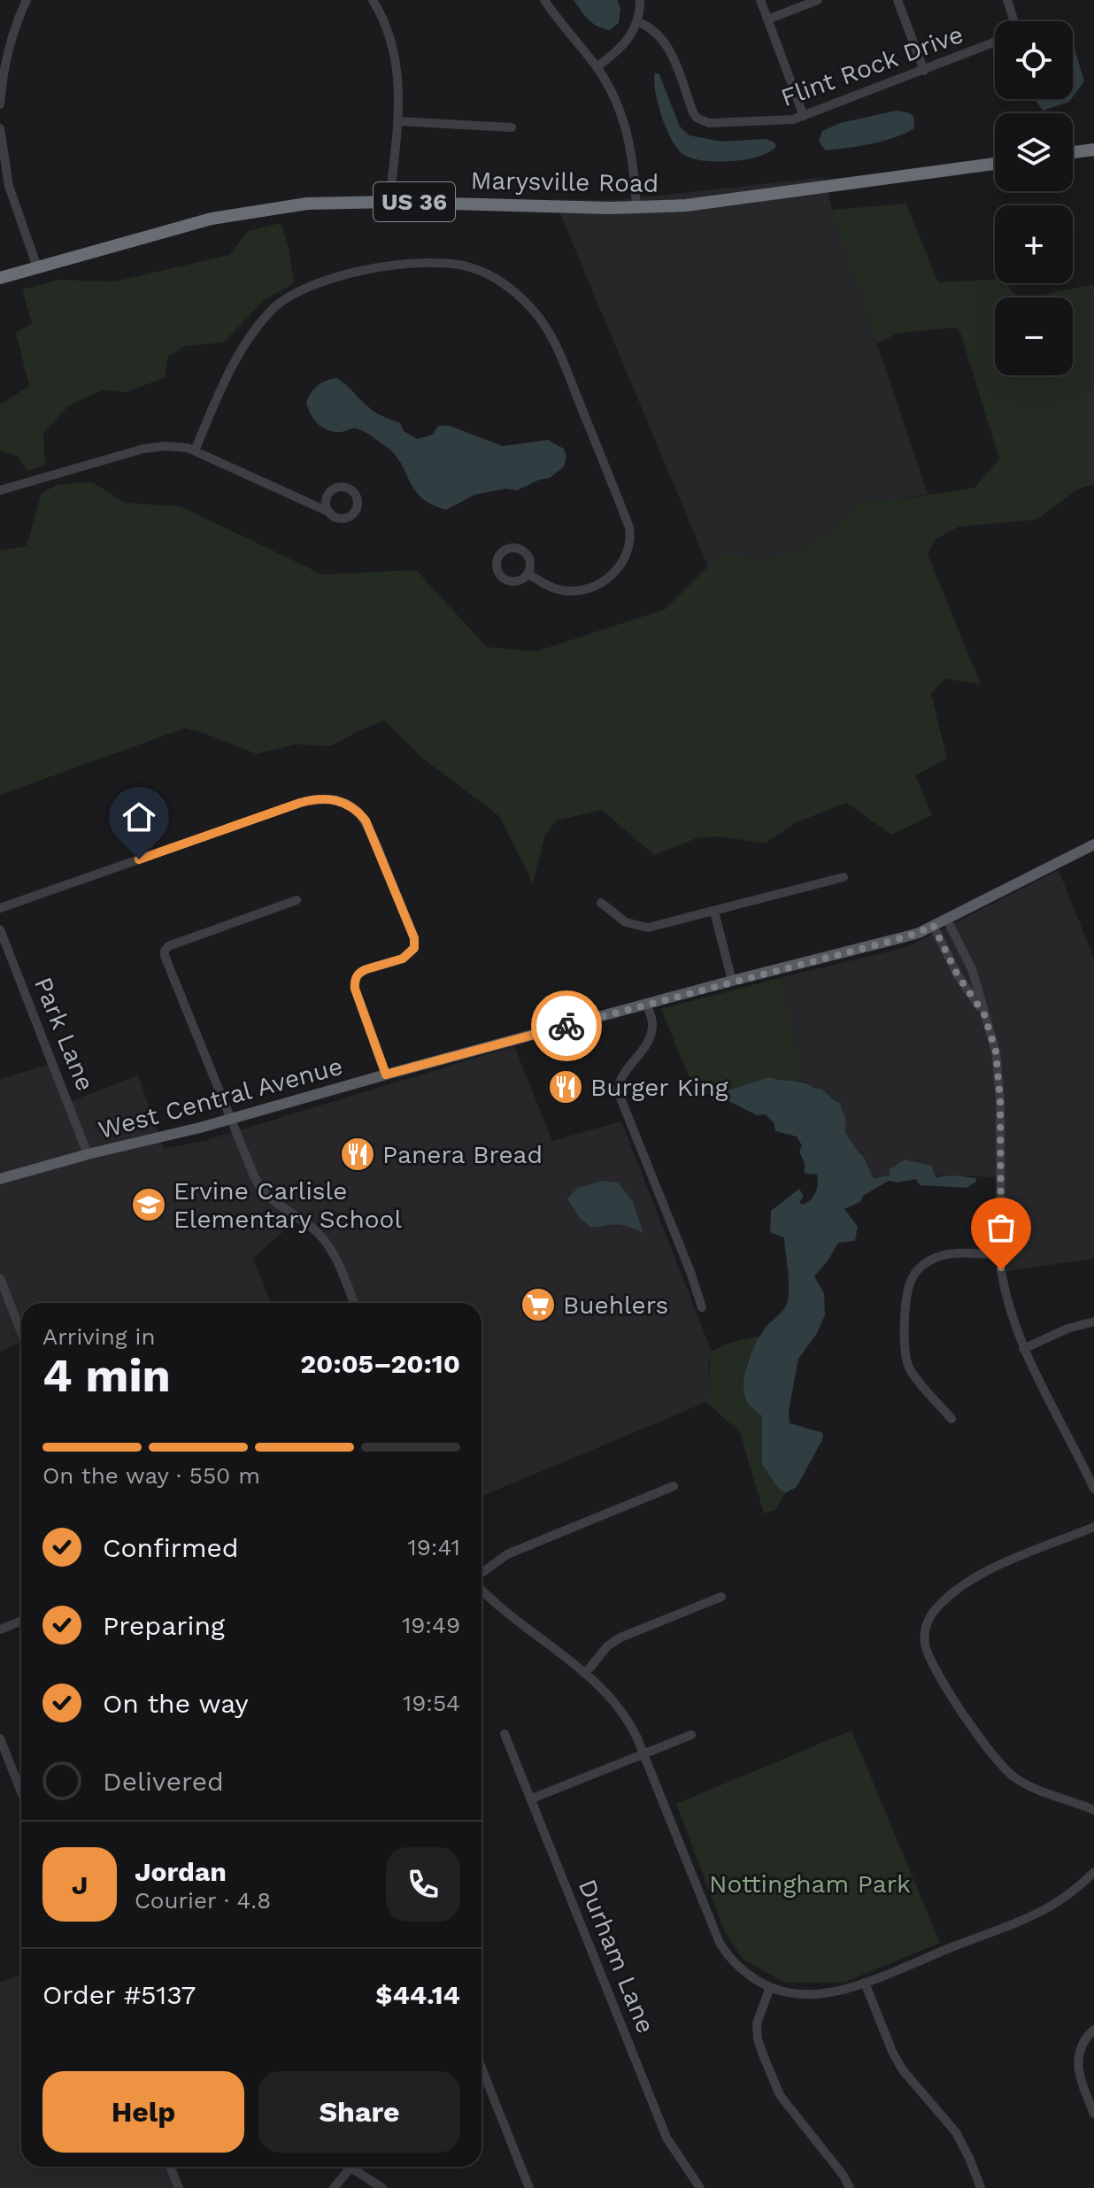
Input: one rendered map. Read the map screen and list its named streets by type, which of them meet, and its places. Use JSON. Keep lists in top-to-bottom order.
{
  "streets": {
    "highway": ["Marysville Road", "US 36"],
    "main road": ["West Central Avenue"],
    "street": ["Flint Rock Drive", "Park Lane", "Durham Lane"]
  },
  "crossings": [
    ["Park Lane", "West Central Avenue"]
  ],
  "parks": ["Nottingham Park"],
  "places": {
    "restaurant": ["Burger King", "Panera Bread"],
    "school or university": ["Ervine Carlisle Elementary School"],
    "supermarket": ["Buehlers"]
  },
  "page": {
    "map_buttons": ["+", "−"],
    "heading": ["4 min", "Arriving in", "20:05–20:10"],
    "panel": [
      "Jordan",
      "Courier · 4.8",
      "Order #5137",
      "$44.14"
    ],
    "bar": "On the way · 550 m",
    "list": [
      ["Confirmed", "19:41"],
      ["Preparing", "19:49"],
      ["On the way", "19:54"],
      "Delivered"
    ],
    "round": "J",
    "buttons": ["Help", "Share"]
  }
}
